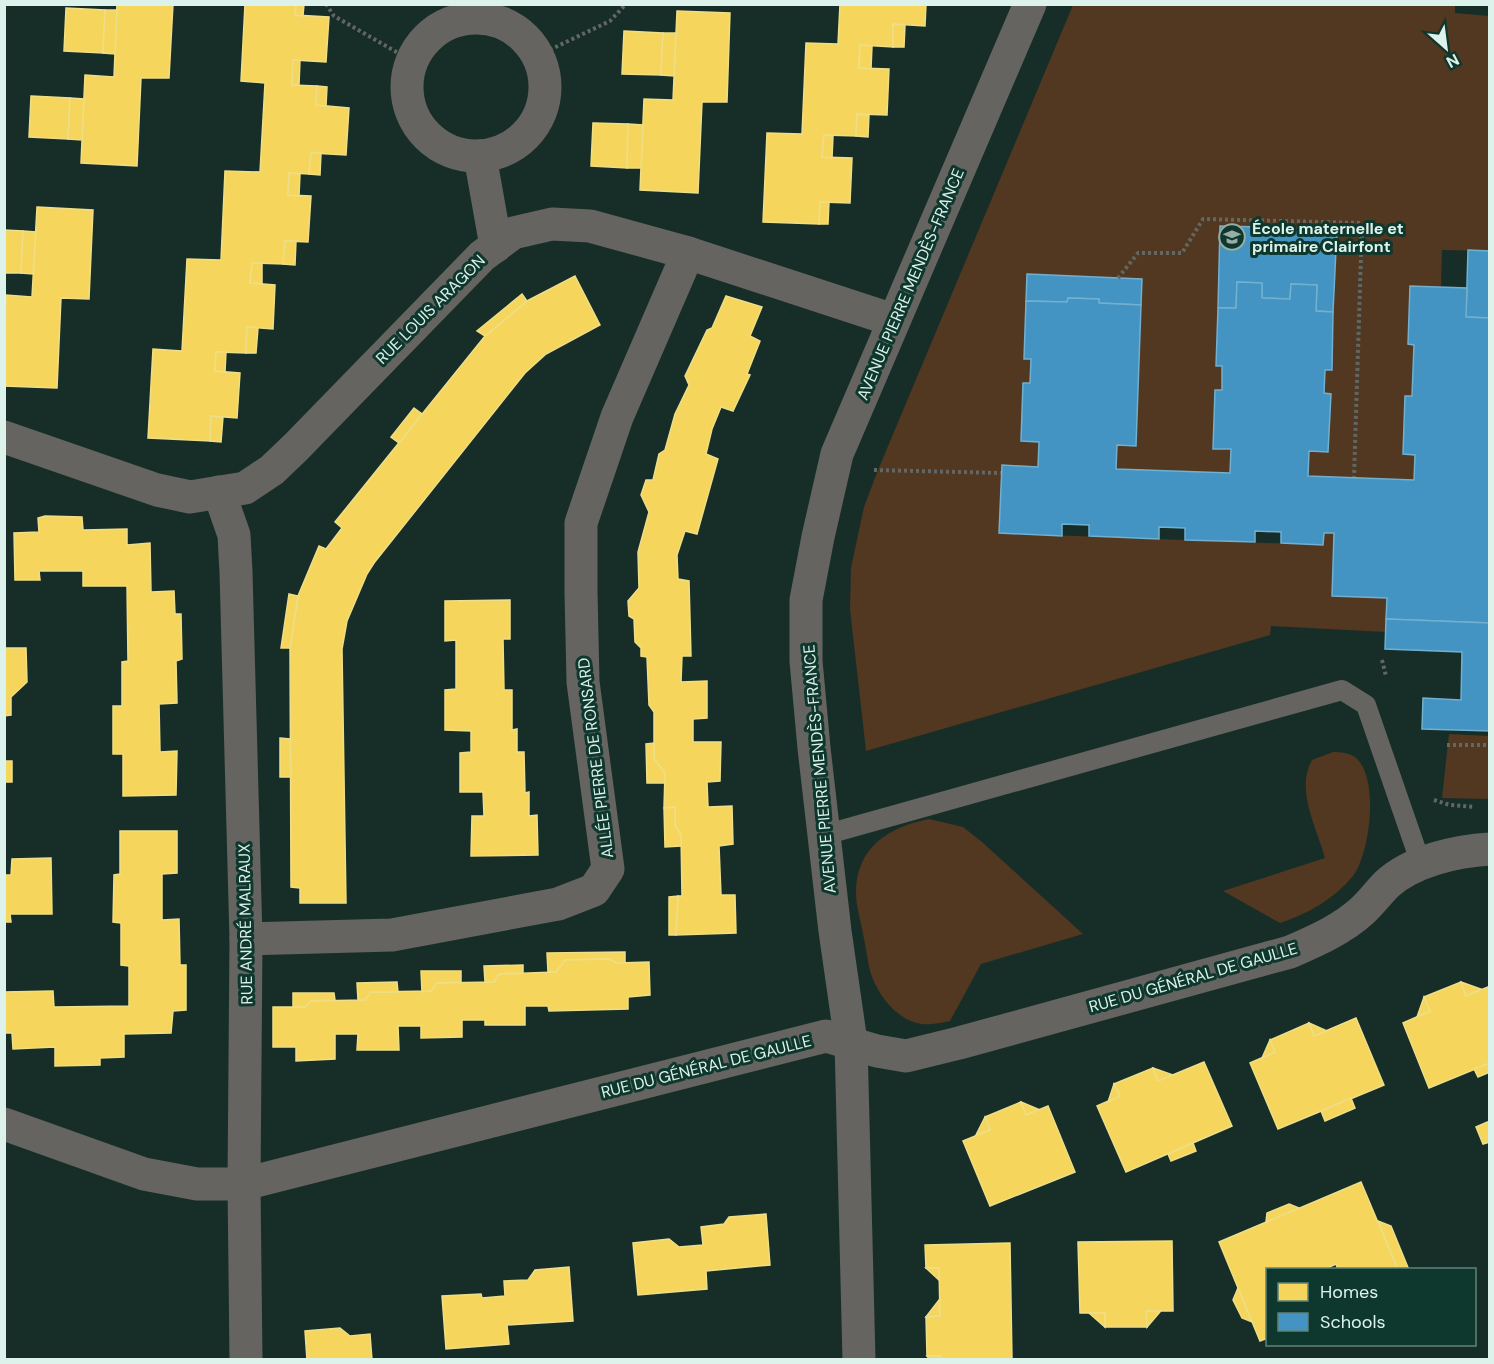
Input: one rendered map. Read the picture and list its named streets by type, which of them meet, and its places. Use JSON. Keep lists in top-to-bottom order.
{
  "streets": {
    "street": [
      "AVENUE PIERRE MENDÈS-FRANCE",
      "RUE LOUIS ARAGON",
      "ALLÉE PIERRE DE RONSARD",
      "RUE ANDRÉ MALRAUX",
      "RUE DU GÉNÉRAL DE GAULLE"
    ]
  },
  "crossings": [
    ["AVENUE PIERRE MENDÈS-FRANCE", "RUE LOUIS ARAGON"],
    ["AVENUE PIERRE MENDÈS-FRANCE", "RUE DU GÉNÉRAL DE GAULLE"],
    ["RUE LOUIS ARAGON", "ALLÉE PIERRE DE RONSARD"],
    ["RUE LOUIS ARAGON", "RUE ANDRÉ MALRAUX"],
    ["ALLÉE PIERRE DE RONSARD", "RUE ANDRÉ MALRAUX"],
    ["RUE ANDRÉ MALRAUX", "RUE DU GÉNÉRAL DE GAULLE"]
  ],
  "places": {
    "school or university": ["École maternelle et primaire Clairfont"]
  },
  "legend": ["Homes", "Schools"],
  "north": "bottom right"
}
